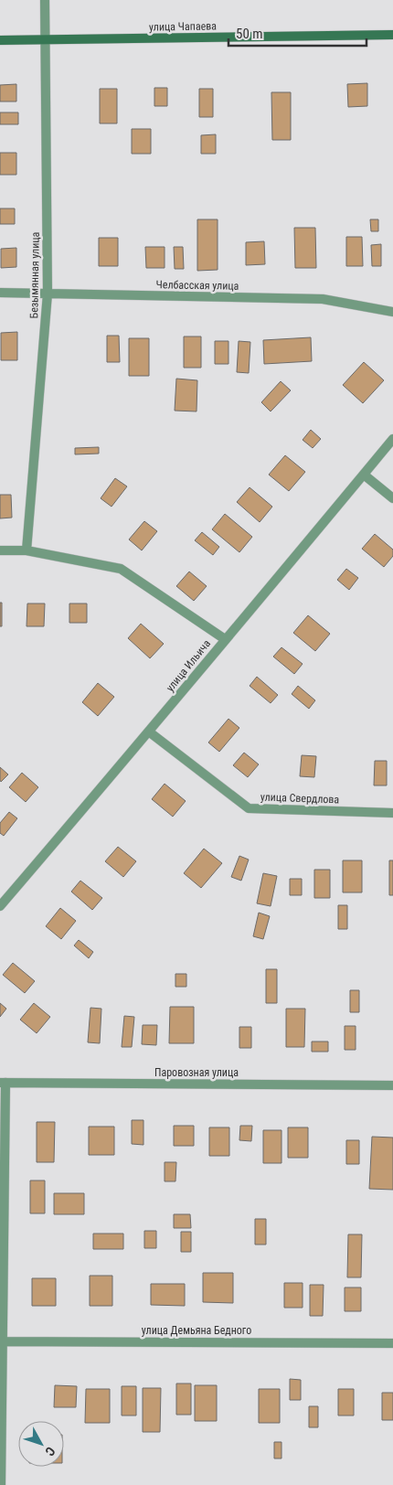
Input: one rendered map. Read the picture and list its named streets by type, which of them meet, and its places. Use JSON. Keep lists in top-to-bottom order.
{
  "streets": {
    "main road": ["улица Чапаева"],
    "street": [
      "Безымянная улица",
      "Челбасская улица",
      "улица Ильича",
      "улица Свердлова",
      "Паровозная улица",
      "улица Демьяна Бедного"
    ]
  },
  "crossings": [
    ["улица Чапаева", "Безымянная улица"],
    ["Безымянная улица", "Челбасская улица"],
    ["улица Ильича", "улица Свердлова"]
  ],
  "scale_bar": "50 m",
  "north": "bottom right"
}
